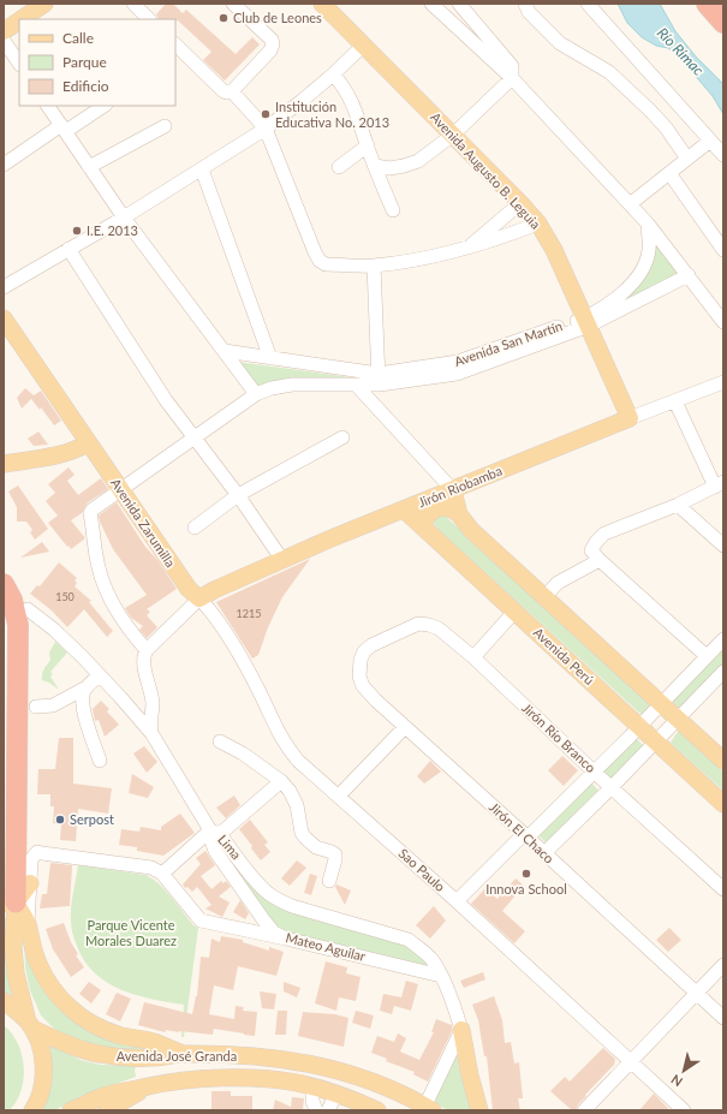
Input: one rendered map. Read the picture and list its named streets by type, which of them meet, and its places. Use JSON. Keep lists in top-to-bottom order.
{
  "streets": {
    "main road": [
      "Avenida Augusto B. Leguia",
      "Jirón Riobamba",
      "Avenida Zarumilla",
      "Avenida Perú",
      "Avenida José Granda"
    ],
    "street": [
      "Avenida San Martín",
      "Jirón Río Branco",
      "Jirón El Chaco",
      "Lima",
      "Sao Paulo",
      "Mateo Aguilar"
    ]
  },
  "crossings": [
    ["Avenida Augusto B. Leguia", "Avenida San Martín"],
    ["Avenida Augusto B. Leguia", "Jirón Riobamba"],
    ["Avenida San Martín", "Avenida Zarumilla"],
    ["Jirón Riobamba", "Avenida Zarumilla"],
    ["Jirón Riobamba", "Avenida Perú"],
    ["Jirón Riobamba", "Sao Paulo"],
    ["Avenida Zarumilla", "Sao Paulo"],
    ["Jirón Río Branco", "Jirón El Chaco"],
    ["Lima", "Mateo Aguilar"]
  ],
  "water": ["Río Rímac"],
  "parks": ["Parque Vicente Morales Duarez"],
  "places": [
    "Club de Leones",
    "Institución Educativa No. 2013",
    "I.E. 2013",
    "Serpost",
    "Innova School"
  ],
  "house_numbers": ["150", "1215"],
  "legend": ["Calle", "Parque", "Edificio"],
  "north": "bottom left"
}
